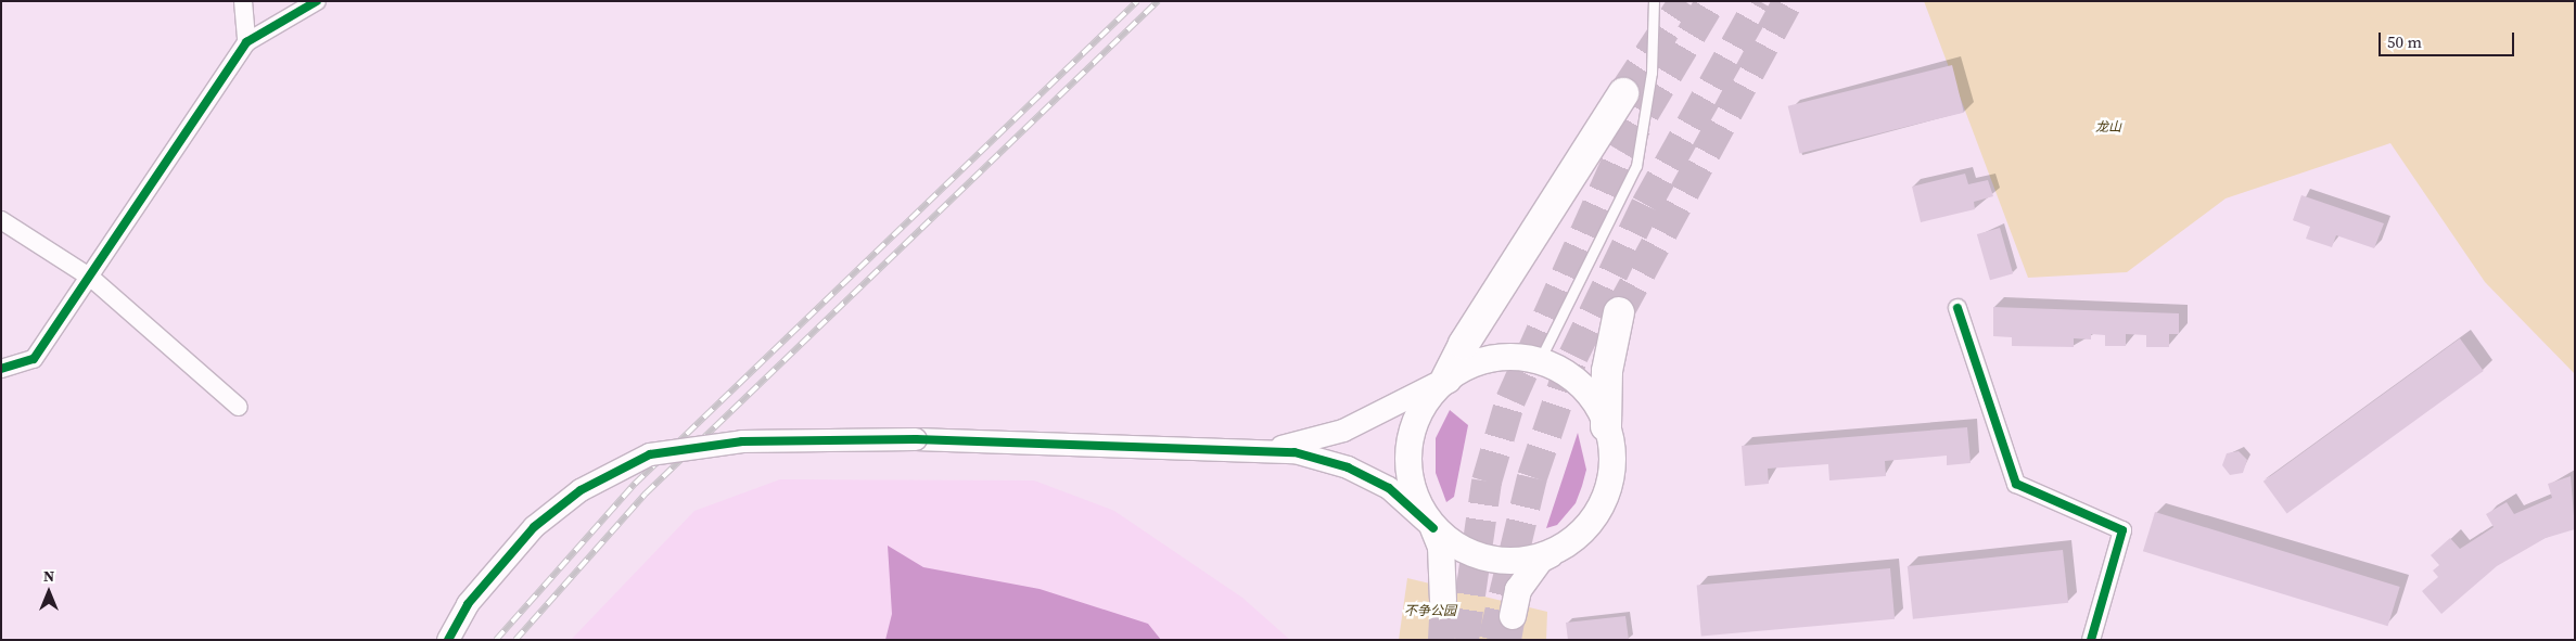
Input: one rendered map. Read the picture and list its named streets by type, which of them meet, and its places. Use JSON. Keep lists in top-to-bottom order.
{
  "parks": ["龙山", "不争公园"],
  "scale_bar": "50 m",
  "north": "top"
}
